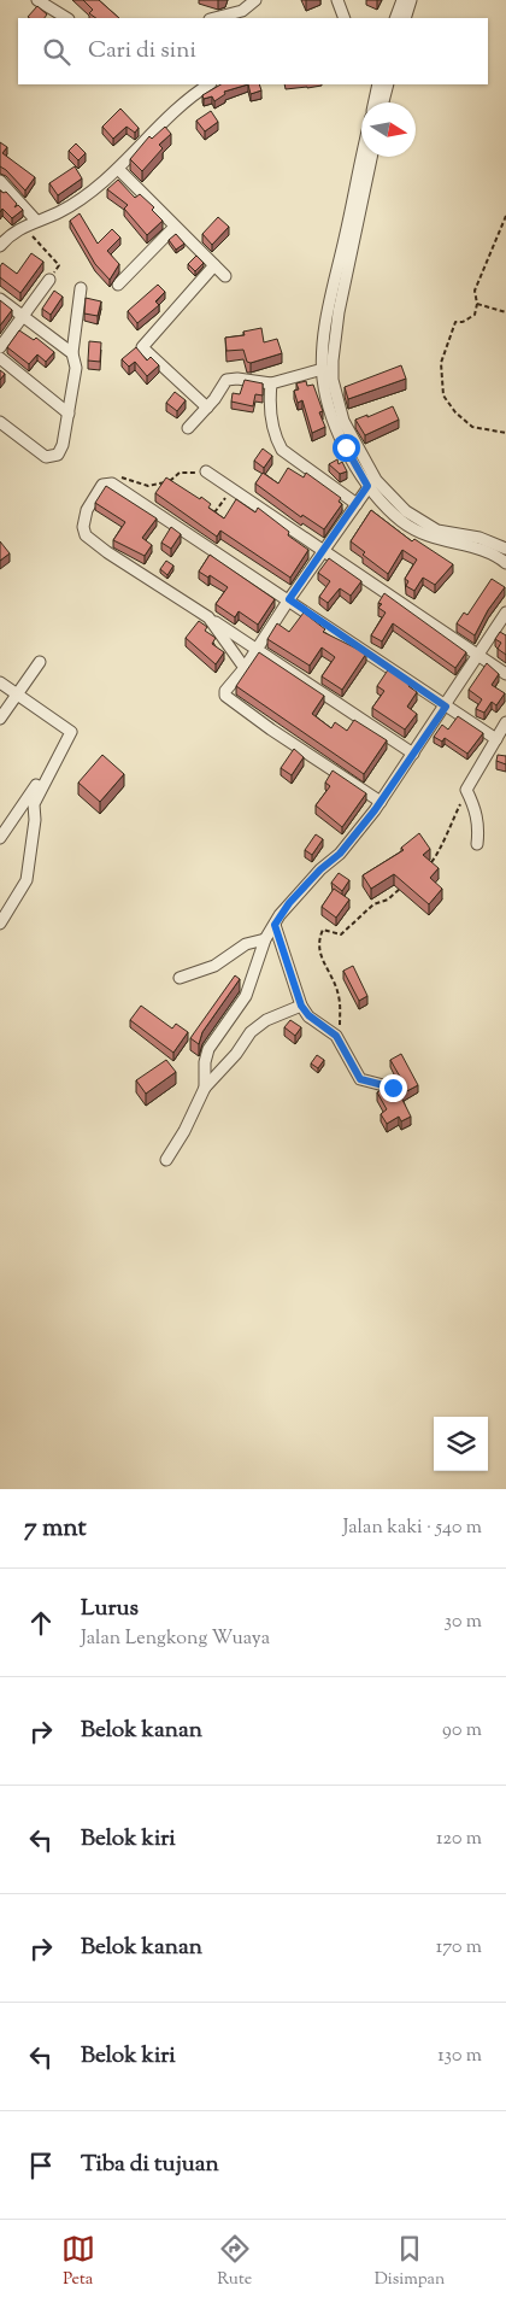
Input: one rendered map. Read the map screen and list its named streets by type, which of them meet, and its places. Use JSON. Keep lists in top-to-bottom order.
{
  "north": "right",
  "page": {
    "search": "Cari di sini",
    "heading": ["7 mnt", "Jalan kaki · 540 m"],
    "list": [
      ["Lurus", "Jalan Lengkong Wuaya", "30 m"],
      ["Belok kanan", "90 m"],
      ["Belok kiri", "120 m"],
      ["Belok kanan", "170 m"],
      ["Belok kiri", "130 m"],
      "Tiba di tujuan"
    ],
    "nav": ["Peta", "Rute", "Disimpan"]
  }
}
